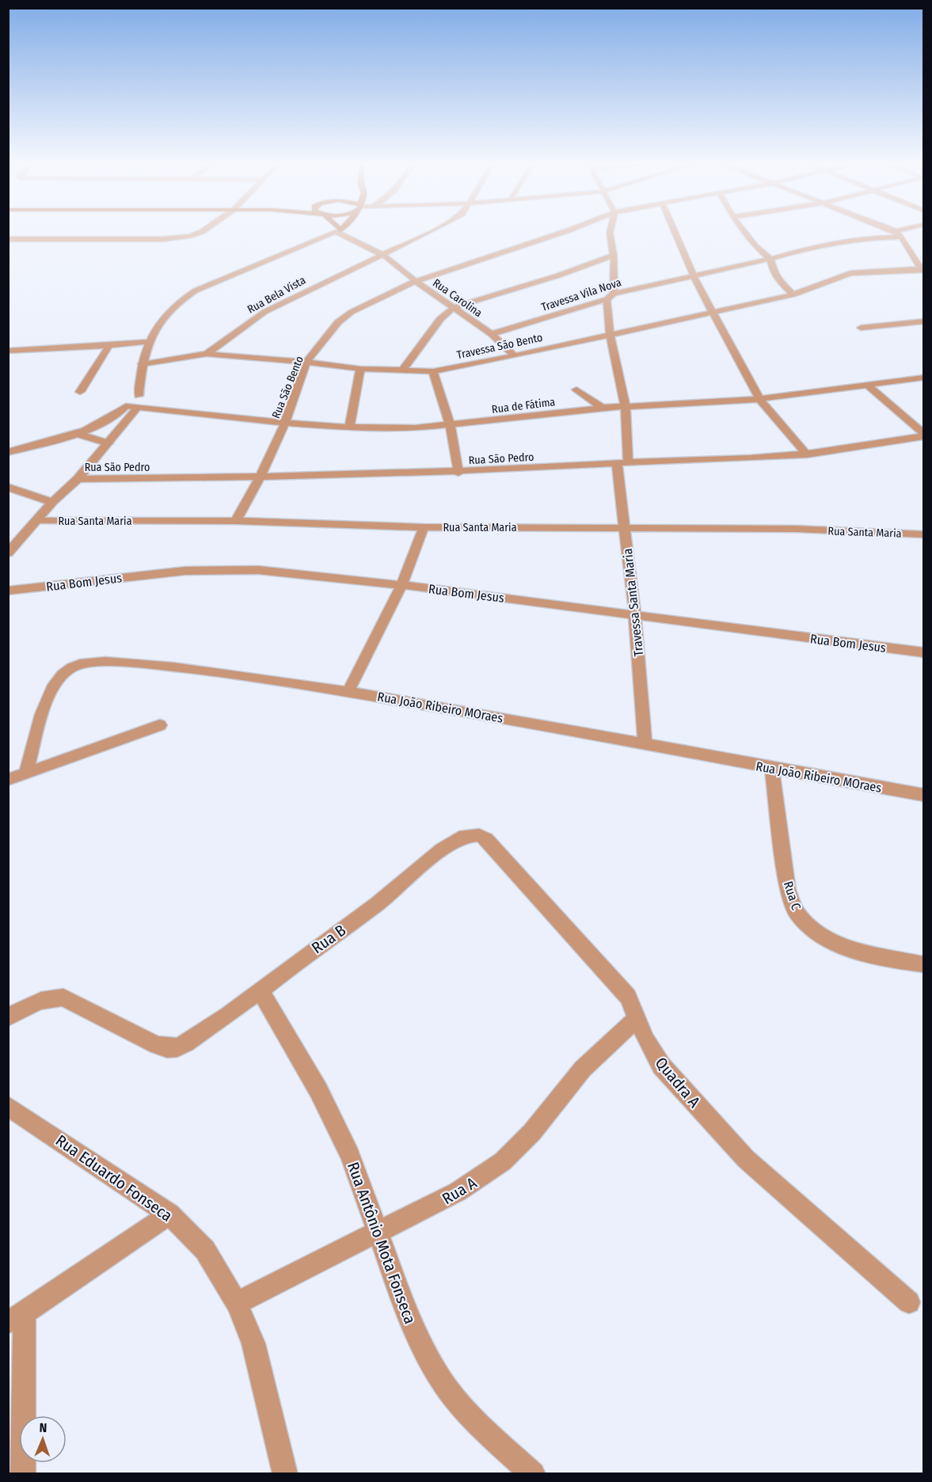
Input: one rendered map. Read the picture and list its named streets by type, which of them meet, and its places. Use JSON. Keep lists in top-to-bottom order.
{
  "streets": {
    "street": [
      "Rua Bela Vista",
      "Travessa Vila Nova",
      "Rua Carolina",
      "Travessa São Bento",
      "Rua São Bento",
      "Rua de Fátima",
      "Rua São Pedro",
      "Rua Santa Maria",
      "Rua Bom Jesus",
      "Travessa Santa Maria",
      "Rua João Ribeiro MOraes",
      "Rua C",
      "Rua B",
      "Quadra A",
      "Rua Eduardo Fonseca",
      "Rua A",
      "Rua Antônio Mota Fonseca"
    ]
  },
  "crossings": [
    ["Rua Bela Vista", "Rua Carolina"],
    ["Rua Bela Vista", "Travessa São Bento"],
    ["Travessa Vila Nova", "Rua Carolina"],
    ["Travessa Vila Nova", "Travessa Santa Maria"],
    ["Rua Carolina", "Travessa São Bento"],
    ["Rua Carolina", "Rua São Bento"],
    ["Travessa São Bento", "Rua São Bento"],
    ["Travessa São Bento", "Travessa Santa Maria"],
    ["Rua São Bento", "Rua de Fátima"],
    ["Rua São Bento", "Rua São Pedro"],
    ["Rua São Bento", "Rua Santa Maria"],
    ["Rua de Fátima", "Travessa Santa Maria"],
    ["Rua São Pedro", "Travessa Santa Maria"],
    ["Rua Santa Maria", "Travessa Santa Maria"],
    ["Rua Bom Jesus", "Travessa Santa Maria"],
    ["Travessa Santa Maria", "Rua João Ribeiro MOraes"],
    ["Rua João Ribeiro MOraes", "Rua C"],
    ["Rua B", "Quadra A"],
    ["Rua B", "Rua Antônio Mota Fonseca"],
    ["Quadra A", "Rua A"],
    ["Rua Eduardo Fonseca", "Rua A"],
    ["Rua A", "Rua Antônio Mota Fonseca"]
  ],
  "north": "top"
}
